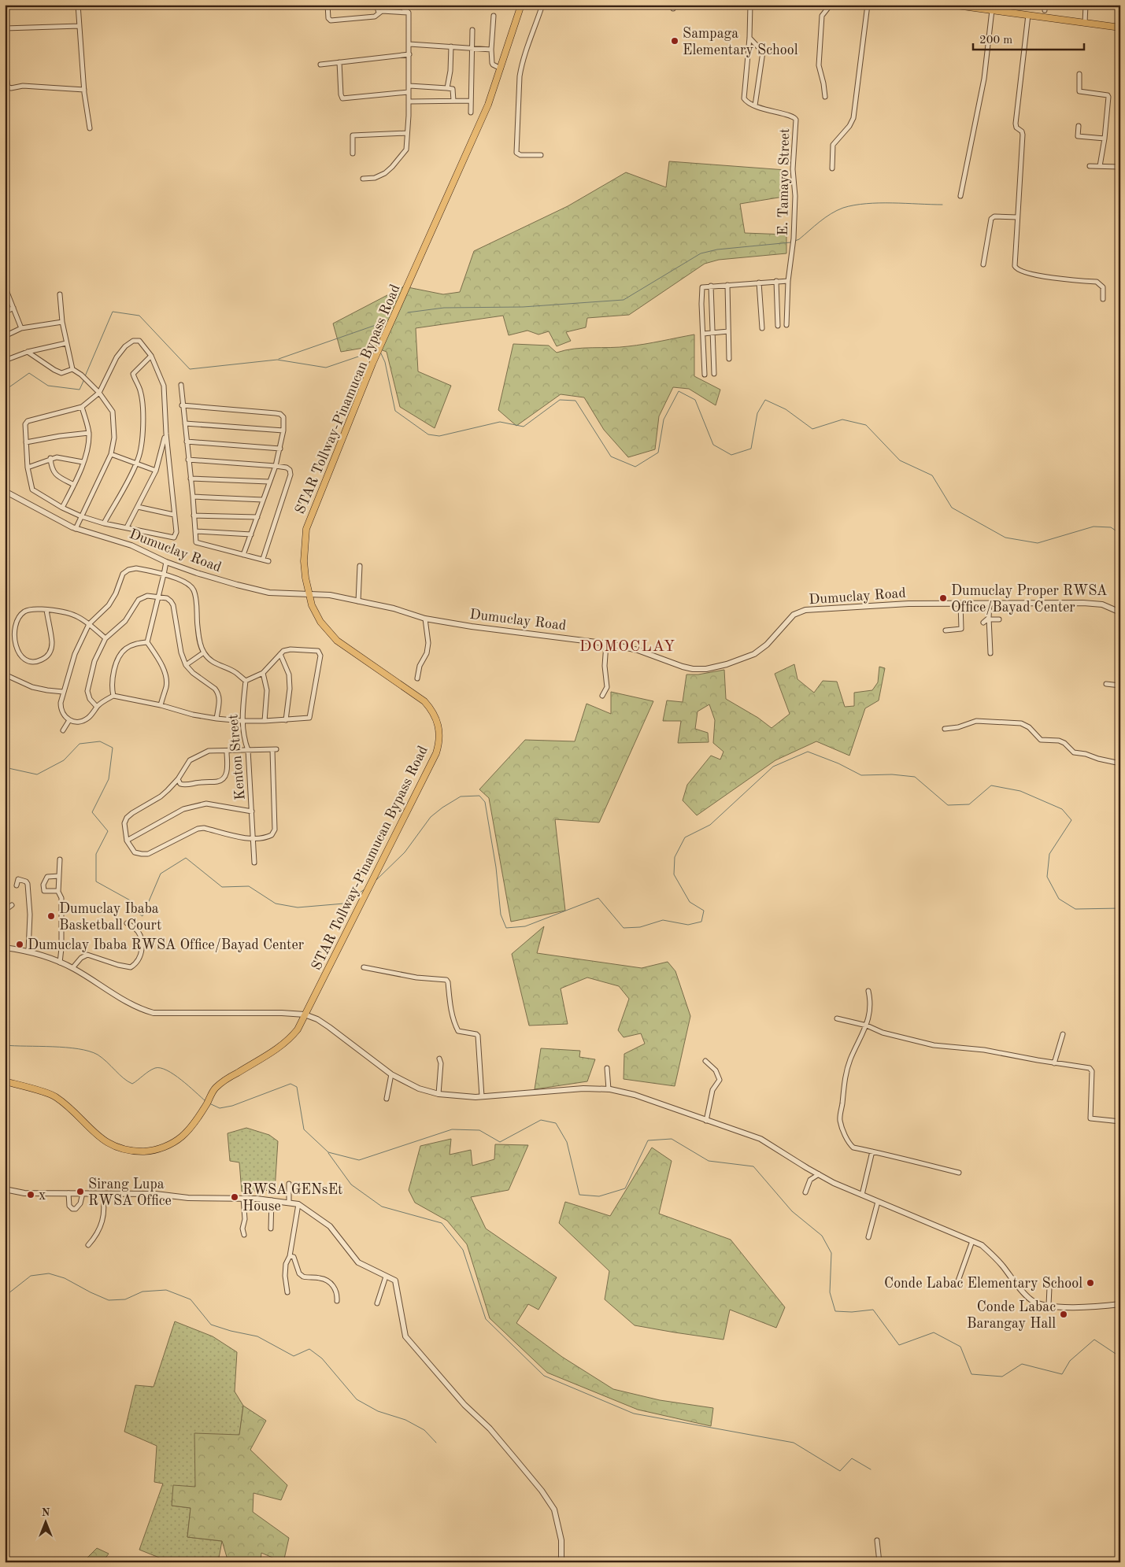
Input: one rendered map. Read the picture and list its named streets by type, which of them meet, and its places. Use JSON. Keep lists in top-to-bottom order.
{
  "streets": {
    "main road": ["STAR Tollway-Pinamucan Bypass Road"],
    "street": ["E. Tamayo Street", "Dumuclay Road", "Kenton Street"]
  },
  "crossings": [
    ["STAR Tollway-Pinamucan Bypass Road", "Dumuclay Road"]
  ],
  "districts": ["DOMOCLAY"],
  "places": [
    "Sampaga Elementary School",
    "Dumuclay Proper RWSA Office/Bayad Center",
    "Dumuclay Ibaba Basketball Court",
    "Dumuclay Ibaba RWSA Office/Bayad Center",
    "Sirang Lupa RWSA Office",
    "x",
    "RWSA GENsEt House",
    "Conde Labac Elementary School",
    "Conde Labac Barangay Hall"
  ],
  "scale_bar": "200 m",
  "north": "top"
}
